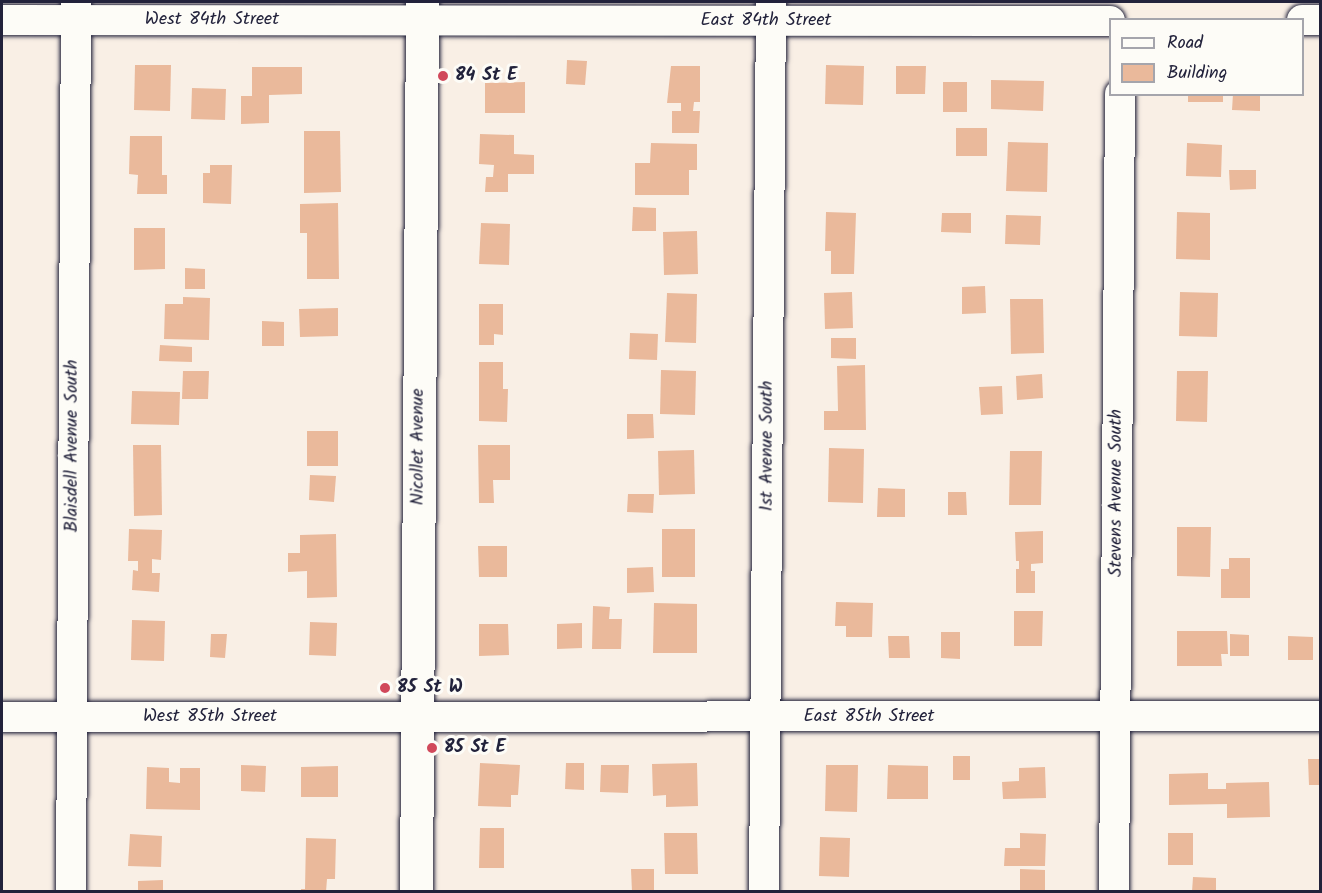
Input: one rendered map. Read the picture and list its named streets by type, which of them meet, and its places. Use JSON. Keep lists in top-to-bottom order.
{
  "streets": {
    "main road": ["Nicollet Avenue"],
    "street": [
      "West 84th Street",
      "East 84th Street",
      "Blaisdell Avenue South",
      "1st Avenue South",
      "Stevens Avenue South",
      "West 85th Street",
      "East 85th Street"
    ]
  },
  "crossings": [
    ["West 84th Street", "East 84th Street"],
    ["West 84th Street", "Blaisdell Avenue South"],
    ["West 84th Street", "Nicollet Avenue"],
    ["East 84th Street", "1st Avenue South"],
    ["East 84th Street", "Nicollet Avenue"],
    ["Blaisdell Avenue South", "West 85th Street"],
    ["1st Avenue South", "East 85th Street"],
    ["Nicollet Avenue", "West 85th Street"],
    ["Nicollet Avenue", "East 85th Street"],
    ["Stevens Avenue South", "East 85th Street"],
    ["West 85th Street", "East 85th Street"]
  ],
  "places": ["84 St E", "85 St W", "85 St E"],
  "legend": ["Road", "Building"]
}
